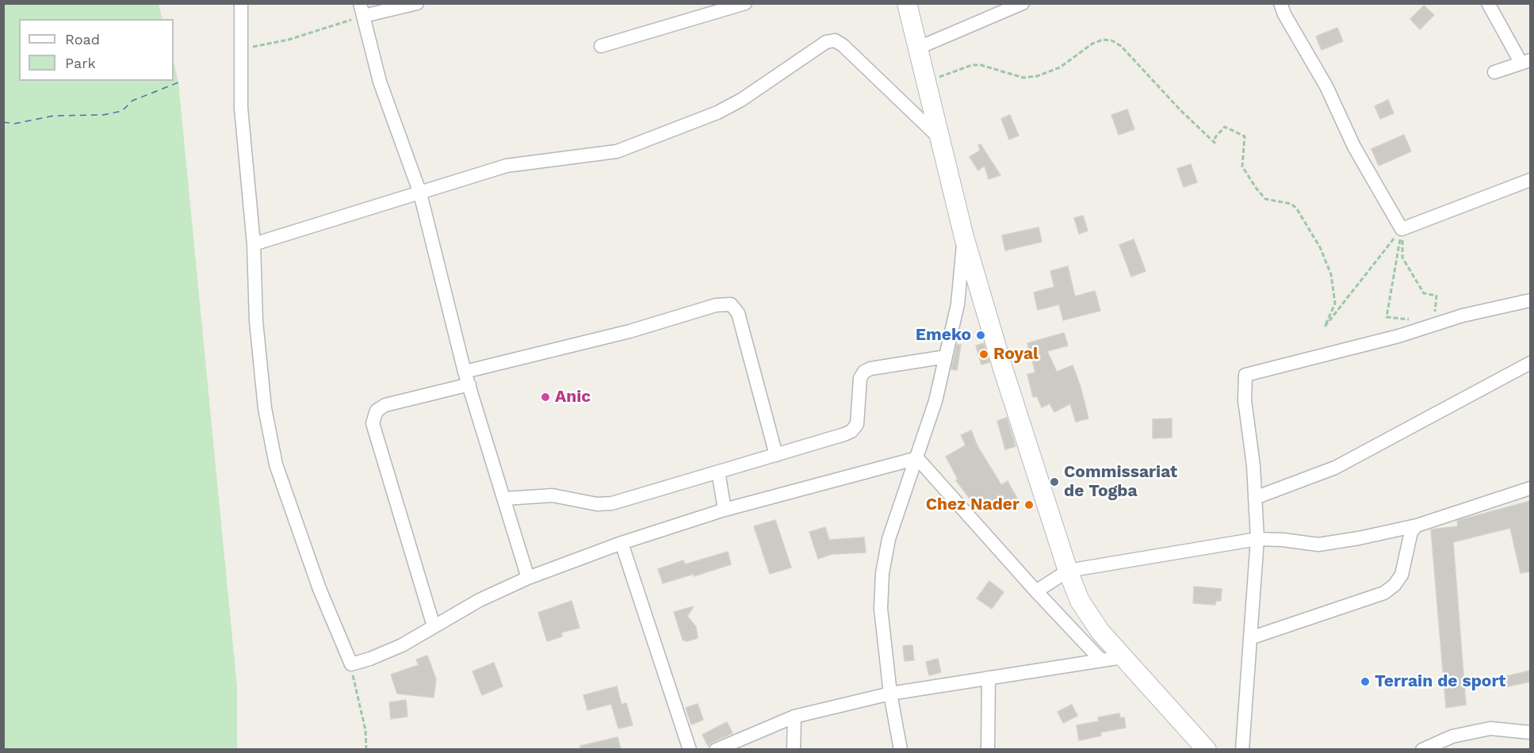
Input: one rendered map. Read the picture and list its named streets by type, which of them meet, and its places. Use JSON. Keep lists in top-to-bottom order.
{
  "places": [
    "Emeko",
    "Royal",
    "Anic",
    "Commissariat de Togba",
    "Chez Nader",
    "Terrain de sport"
  ],
  "legend": ["Road", "Park"]
}
